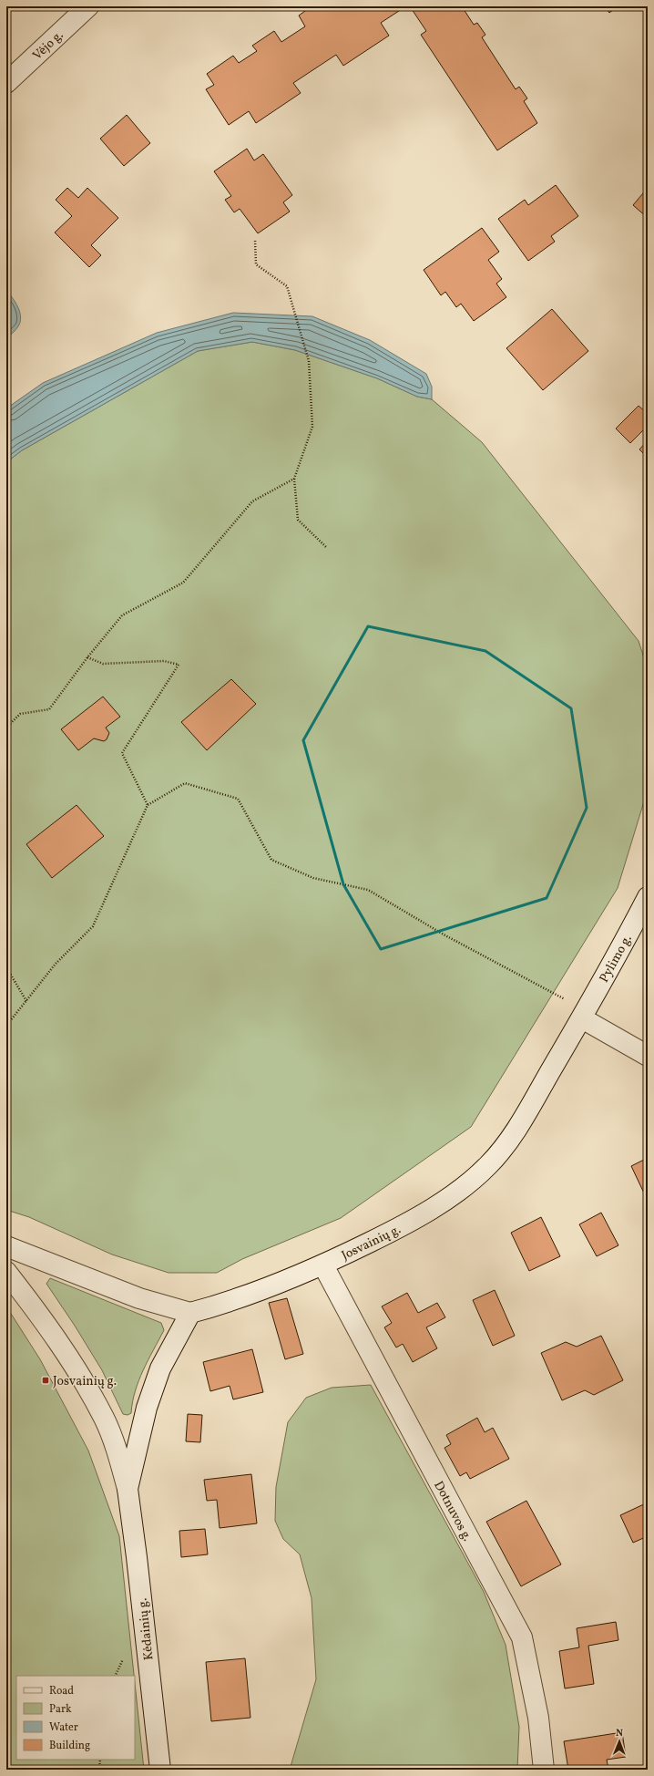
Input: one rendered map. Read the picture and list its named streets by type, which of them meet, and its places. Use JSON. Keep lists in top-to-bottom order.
{
  "streets": {
    "street": [
      "Vėjo g.",
      "Pylimo g.",
      "Josvainių g.",
      "Dotnuvos g.",
      "Kėdainių g."
    ]
  },
  "crossings": [
    ["Pylimo g.", "Josvainių g."],
    ["Josvainių g.", "Dotnuvos g."]
  ],
  "places": {
    "transit": ["Josvainių g."]
  },
  "legend": [
    "Road",
    "Park",
    "Water",
    "Building"
  ],
  "north": "top"
}
